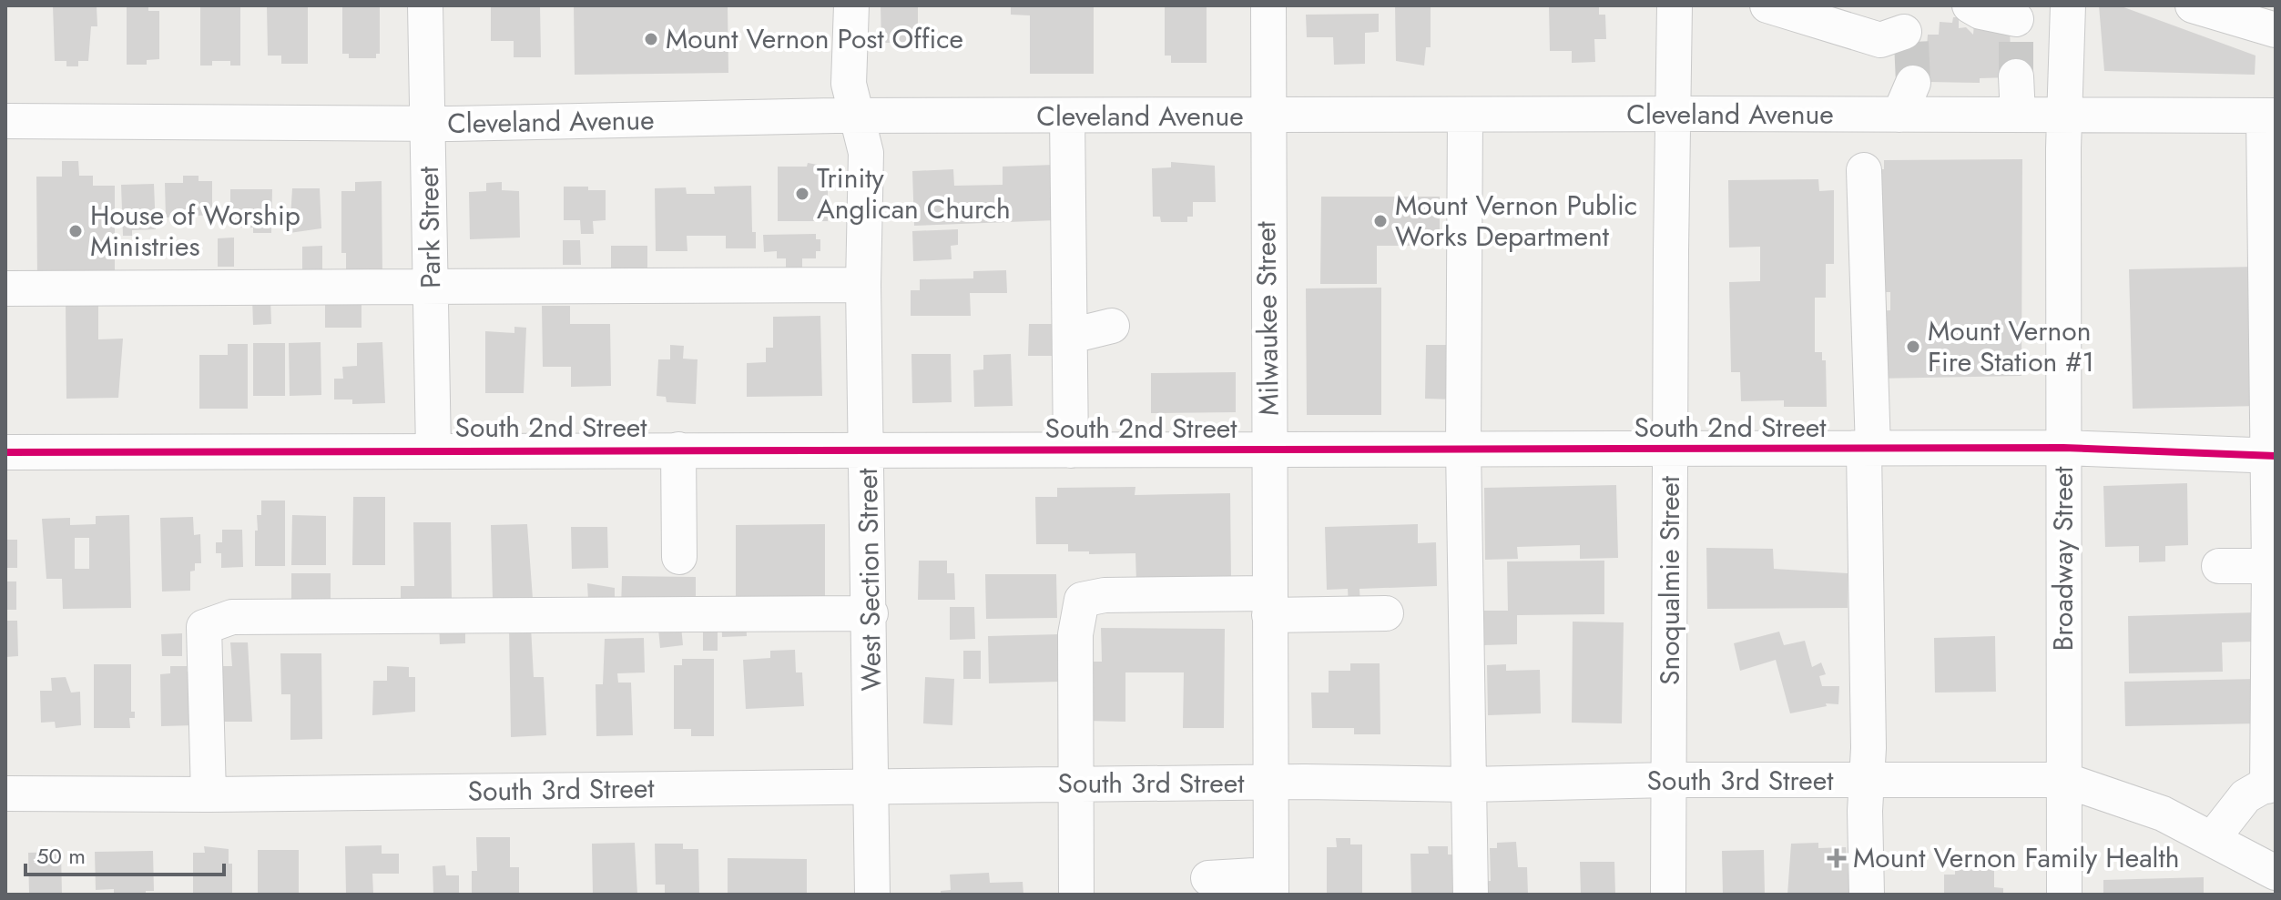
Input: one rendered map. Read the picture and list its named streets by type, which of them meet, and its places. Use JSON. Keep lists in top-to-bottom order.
{
  "streets": {
    "street": [
      "Cleveland Avenue",
      "Park Street",
      "Milwaukee Street",
      "South 2nd Street",
      "Broadway Street",
      "West Section Street",
      "Snoqualmie Street",
      "South 3rd Street"
    ]
  },
  "crossings": [
    ["Cleveland Avenue", "Park Street"],
    ["Cleveland Avenue", "Milwaukee Street"],
    ["Cleveland Avenue", "Broadway Street"],
    ["Cleveland Avenue", "West Section Street"],
    ["Cleveland Avenue", "Snoqualmie Street"],
    ["Park Street", "South 2nd Street"],
    ["Milwaukee Street", "South 2nd Street"],
    ["Milwaukee Street", "South 3rd Street"],
    ["South 2nd Street", "Broadway Street"],
    ["South 2nd Street", "West Section Street"],
    ["South 2nd Street", "Snoqualmie Street"],
    ["Broadway Street", "South 3rd Street"],
    ["West Section Street", "South 3rd Street"],
    ["Snoqualmie Street", "South 3rd Street"]
  ],
  "places": {
    "other": [
      "Mount Vernon Post Office",
      "Trinity Anglican Church",
      "Mount Vernon Public Works Department",
      "House of Worship Ministries",
      "Mount Vernon Fire Station #1"
    ],
    "health": ["Mount Vernon Family Health"]
  },
  "scale_bar": "50 m"
}
